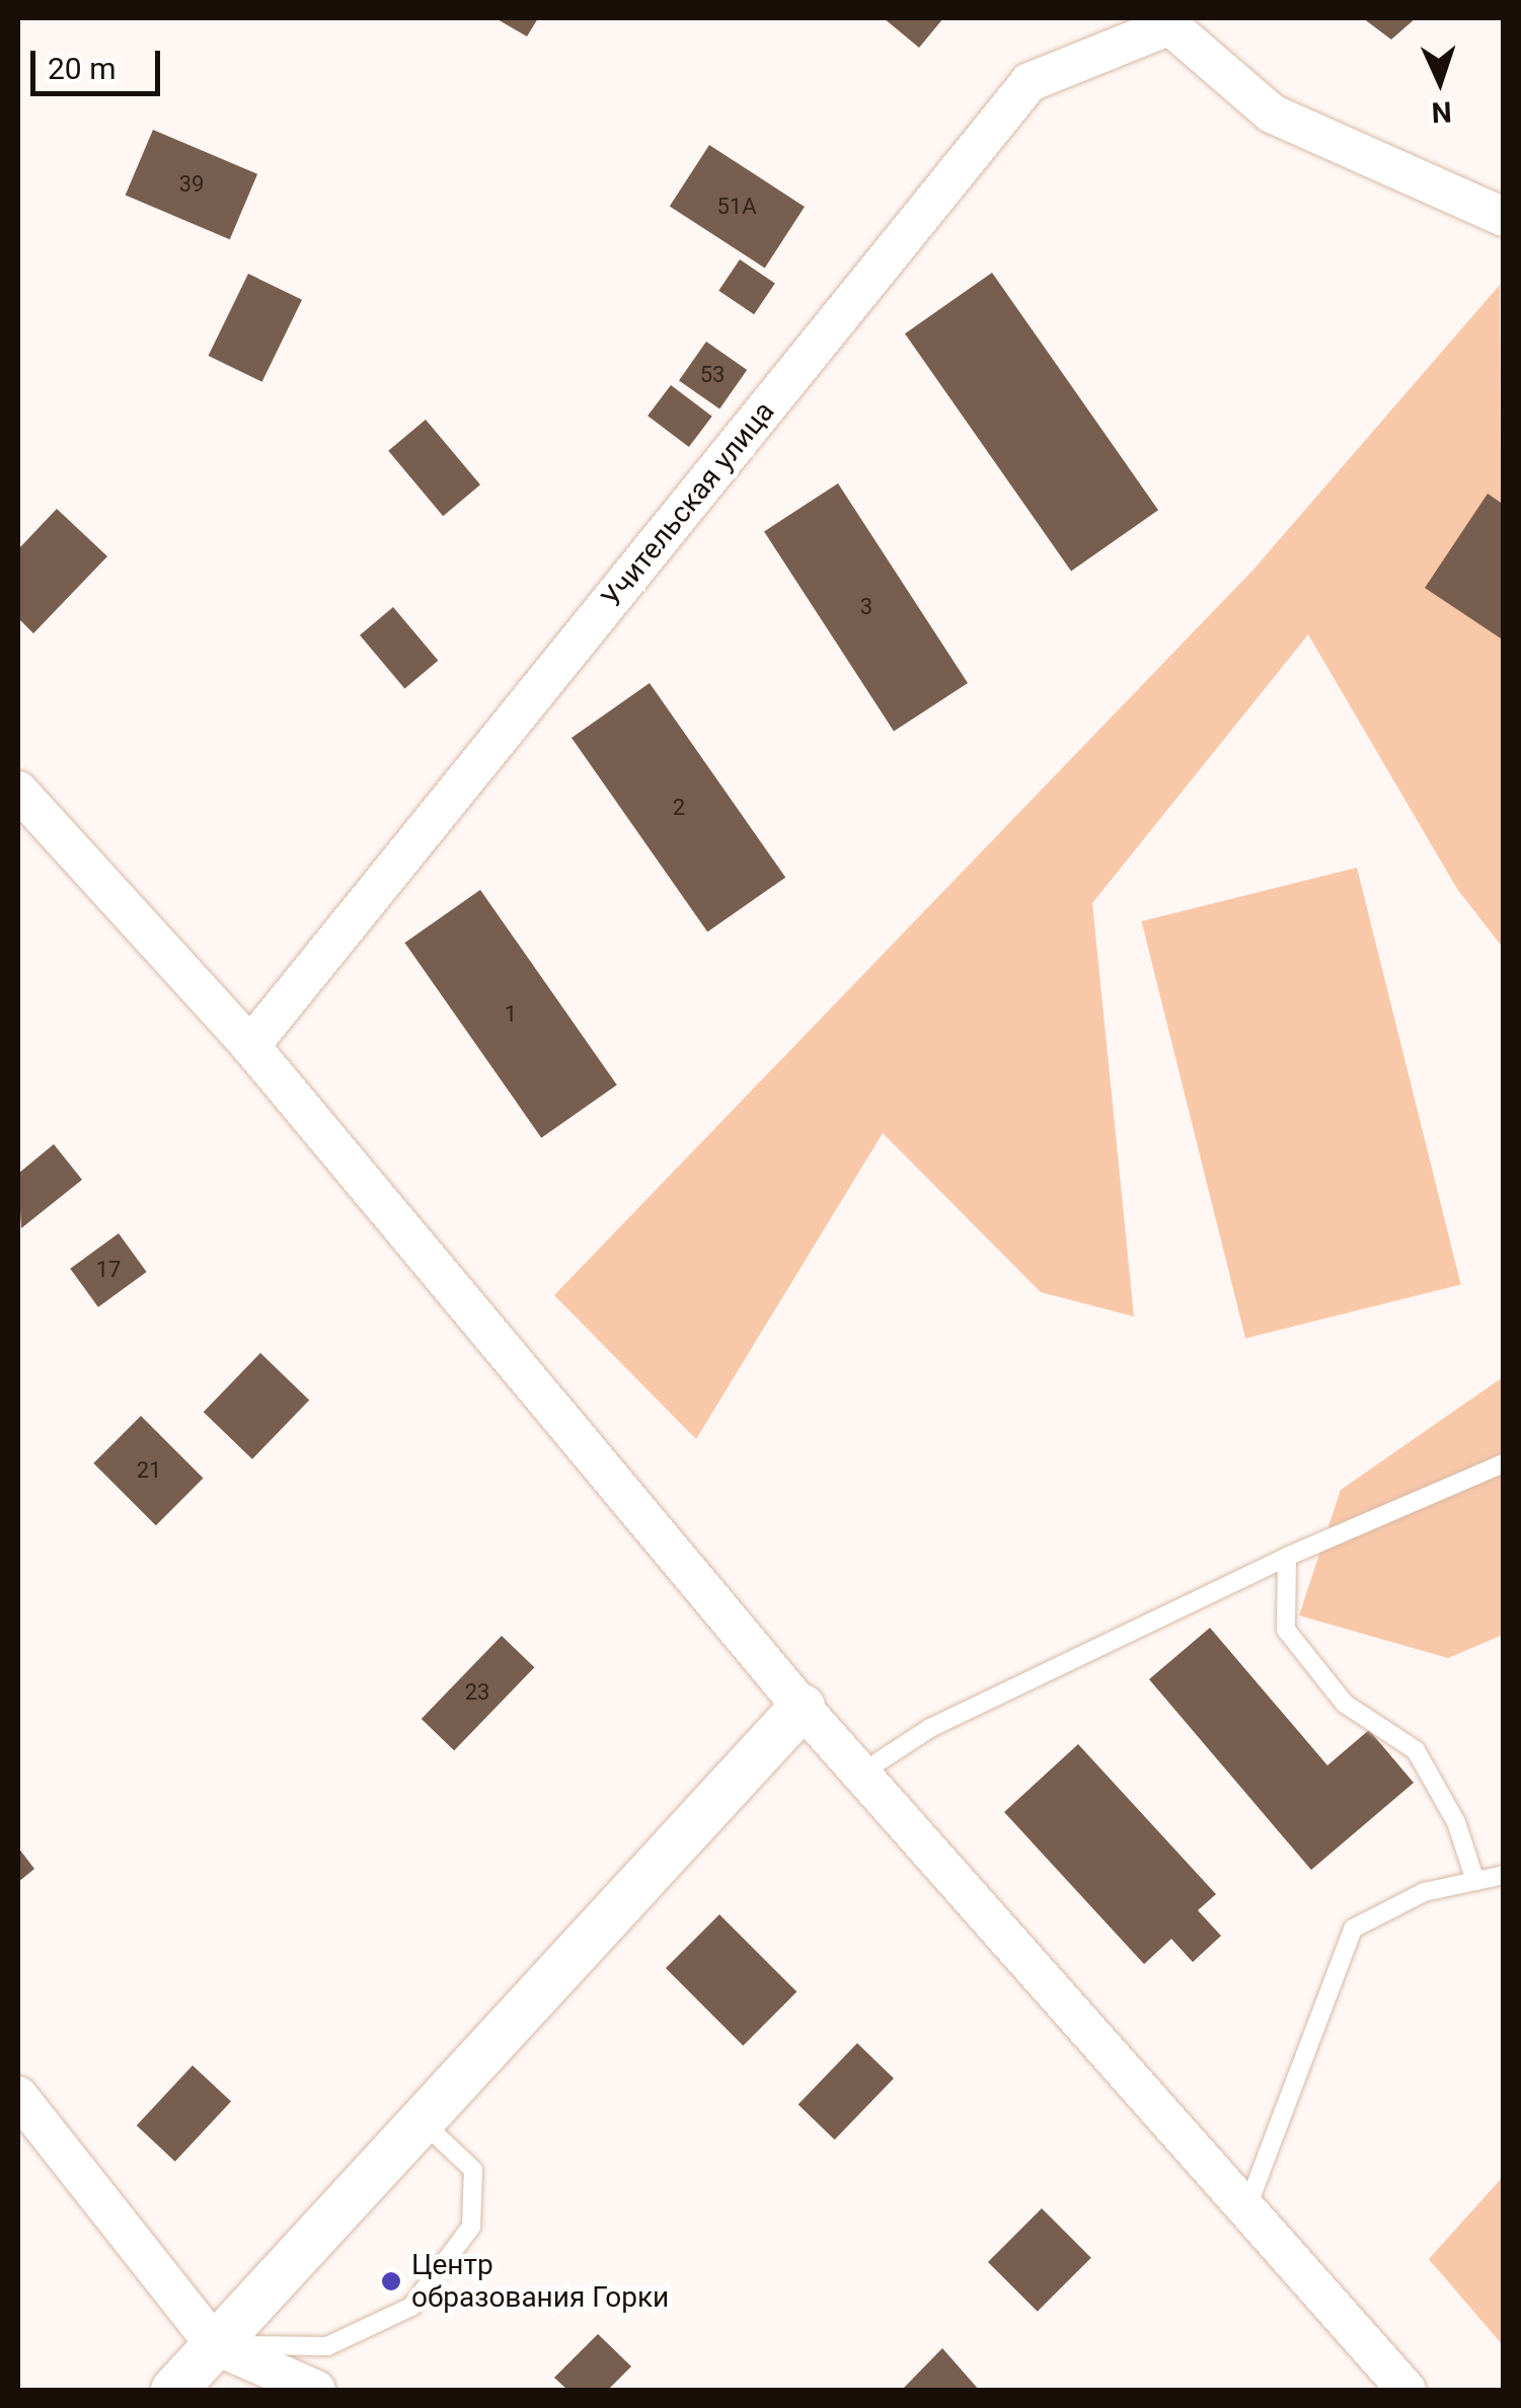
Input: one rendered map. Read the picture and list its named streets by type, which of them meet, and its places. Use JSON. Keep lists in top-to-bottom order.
{
  "streets": {
    "street": ["Учительская улица"]
  },
  "places": ["Центр образования Горки"],
  "house_numbers": [
    "39",
    "51А",
    "53",
    "3",
    "2",
    "1",
    "17",
    "21",
    "23"
  ],
  "scale_bar": "20 m",
  "north": "bottom"
}
